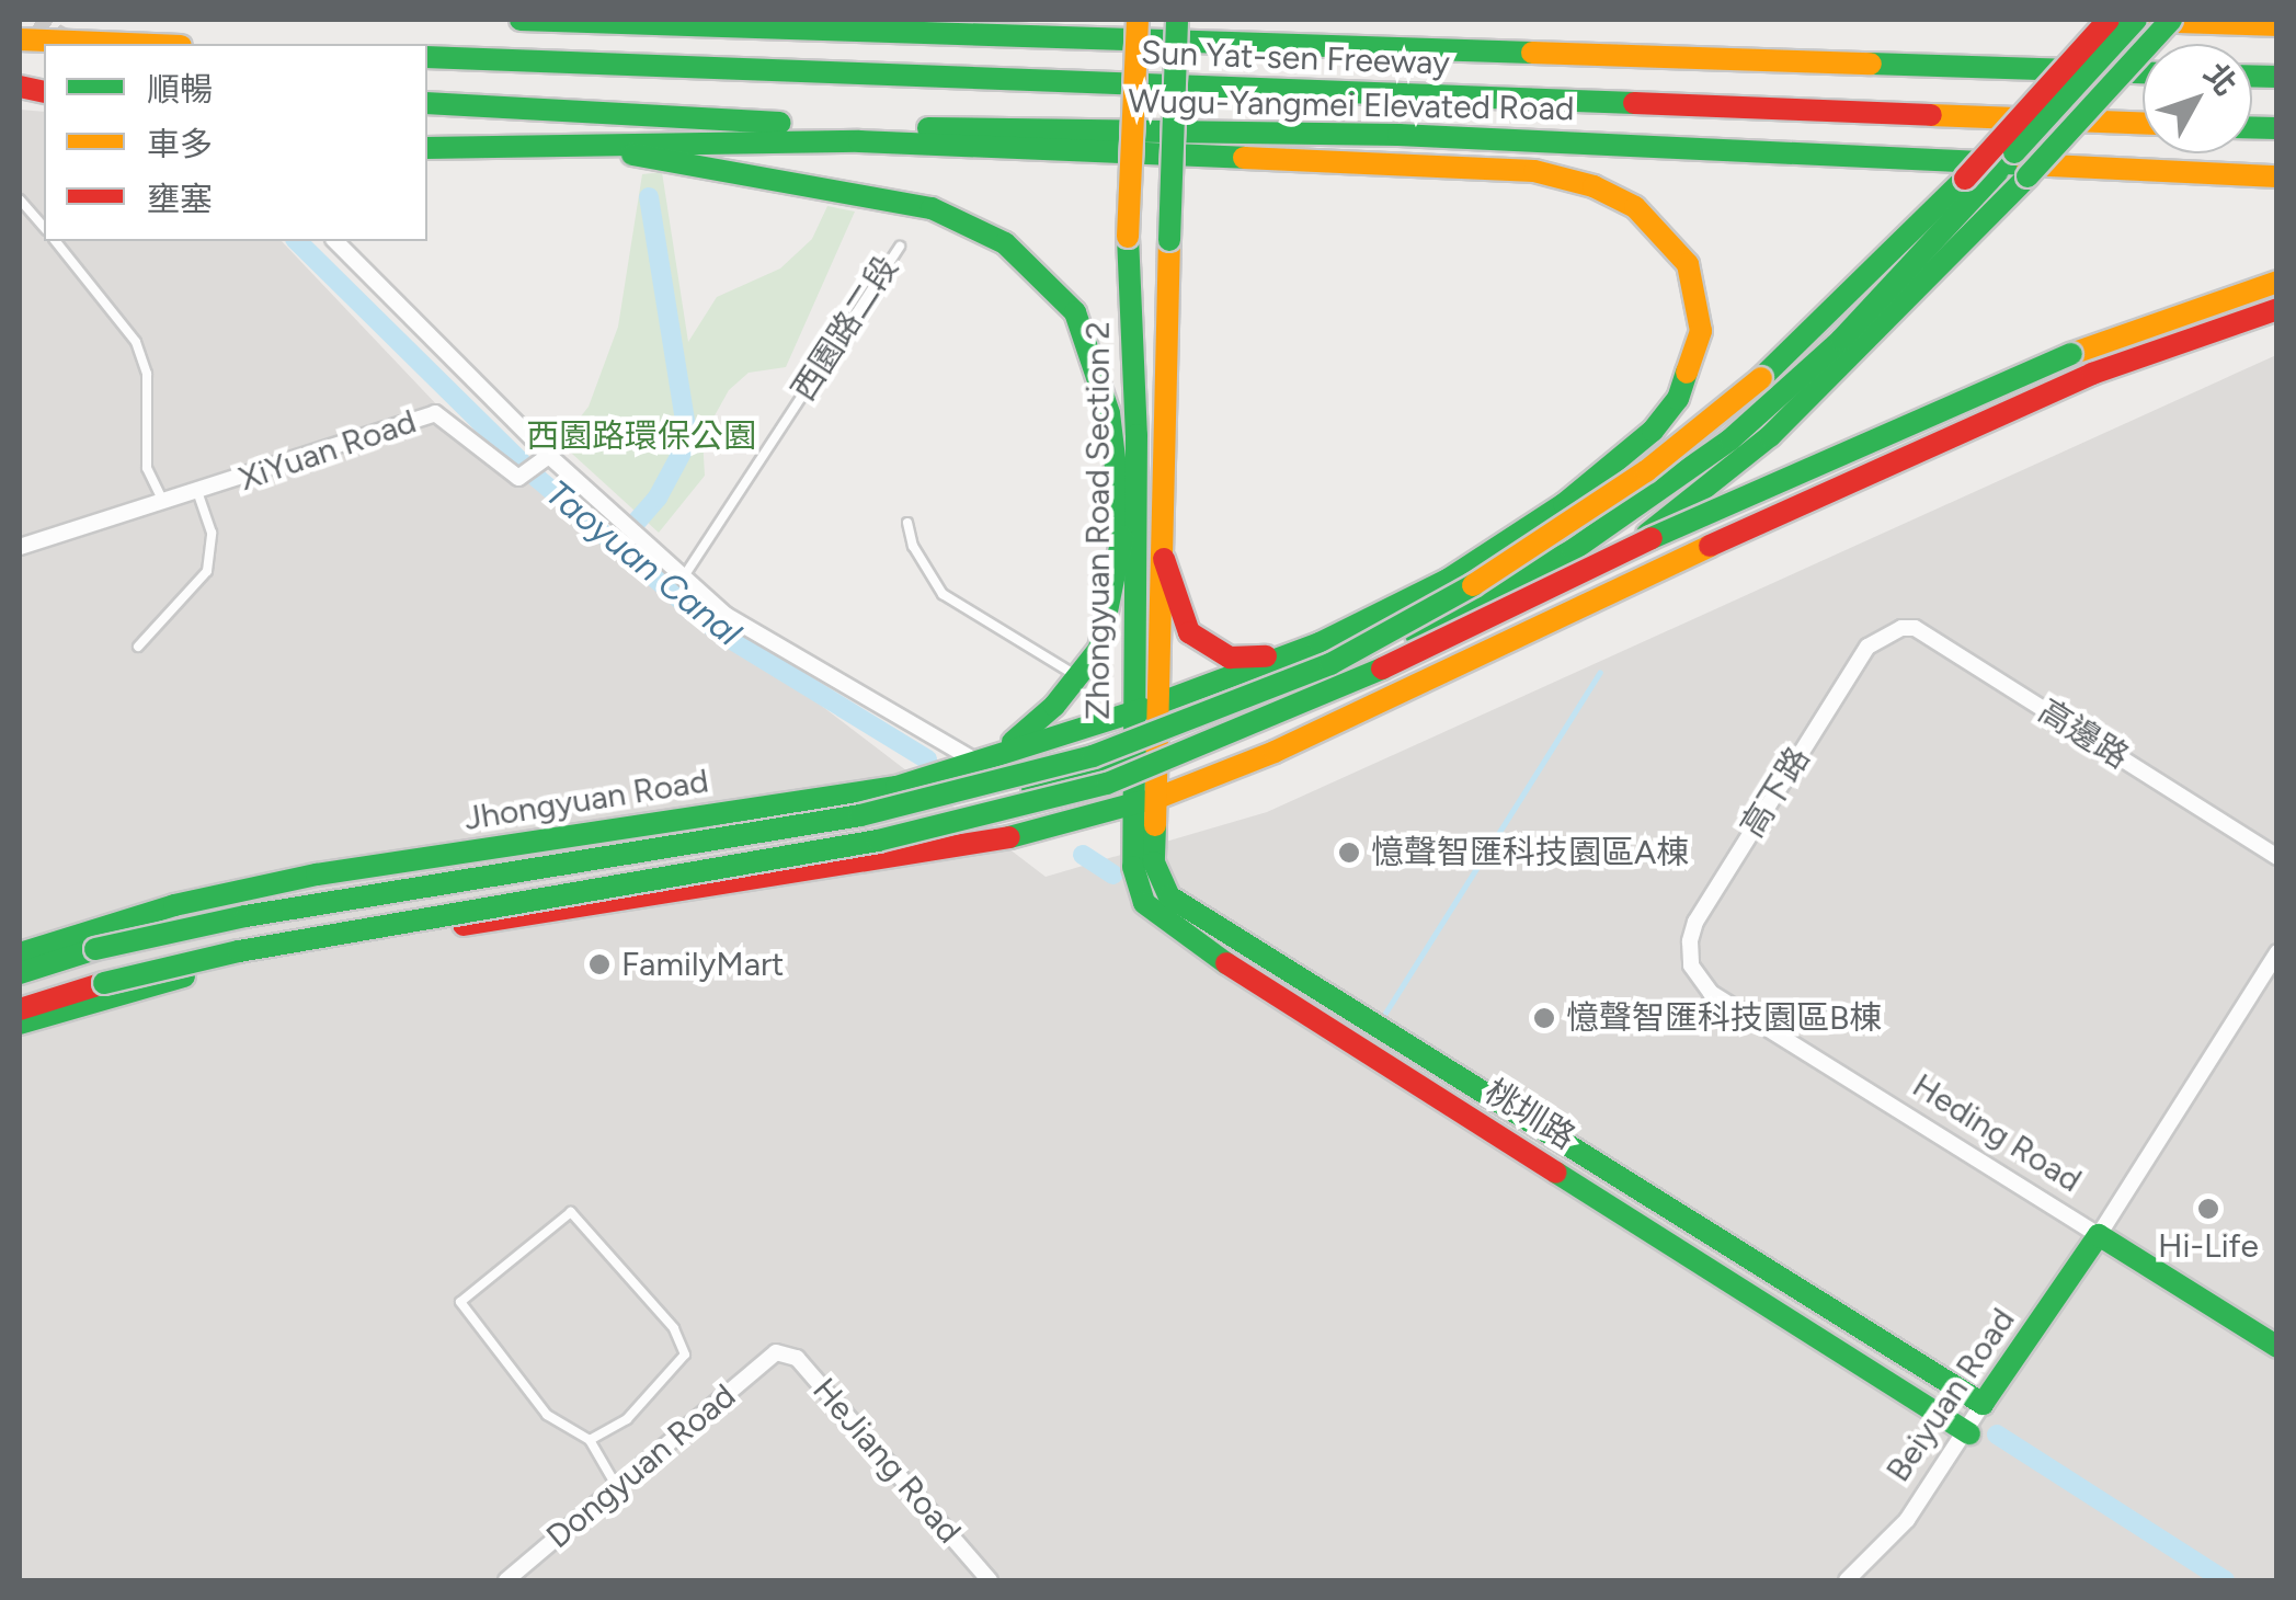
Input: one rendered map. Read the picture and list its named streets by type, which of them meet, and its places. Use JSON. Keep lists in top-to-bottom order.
{
  "streets": {
    "main road": [
      "Sun Yat-sen Freeway",
      "Wugu-Yangmei Elevated Road",
      "Zhongyuan Road Section 2",
      "Jhongyuan Road",
      "桃圳路",
      "Heding Road",
      "Beiyuan Road"
    ],
    "street": [
      "XiYuan Road",
      "高邊路",
      "高下路",
      "HeJiang Road",
      "Dongyuan Road"
    ],
    "lane": ["西園路二段"]
  },
  "crossings": [
    ["Zhongyuan Road Section 2", "Jhongyuan Road"],
    ["Zhongyuan Road Section 2", "桃圳路"],
    ["高邊路", "高下路"],
    ["高下路", "Heding Road"],
    ["桃圳路", "Beiyuan Road"],
    ["Heding Road", "Beiyuan Road"],
    ["HeJiang Road", "Dongyuan Road"]
  ],
  "water": ["Taoyuan Canal"],
  "parks": ["西園路環保公園"],
  "places": [
    "憶聲智匯科技園區A棟",
    "FamilyMart",
    "憶聲智匯科技園區B棟",
    "Hi-Life"
  ],
  "legend": ["順暢", "車多", "壅塞"],
  "north": "top right"
}
